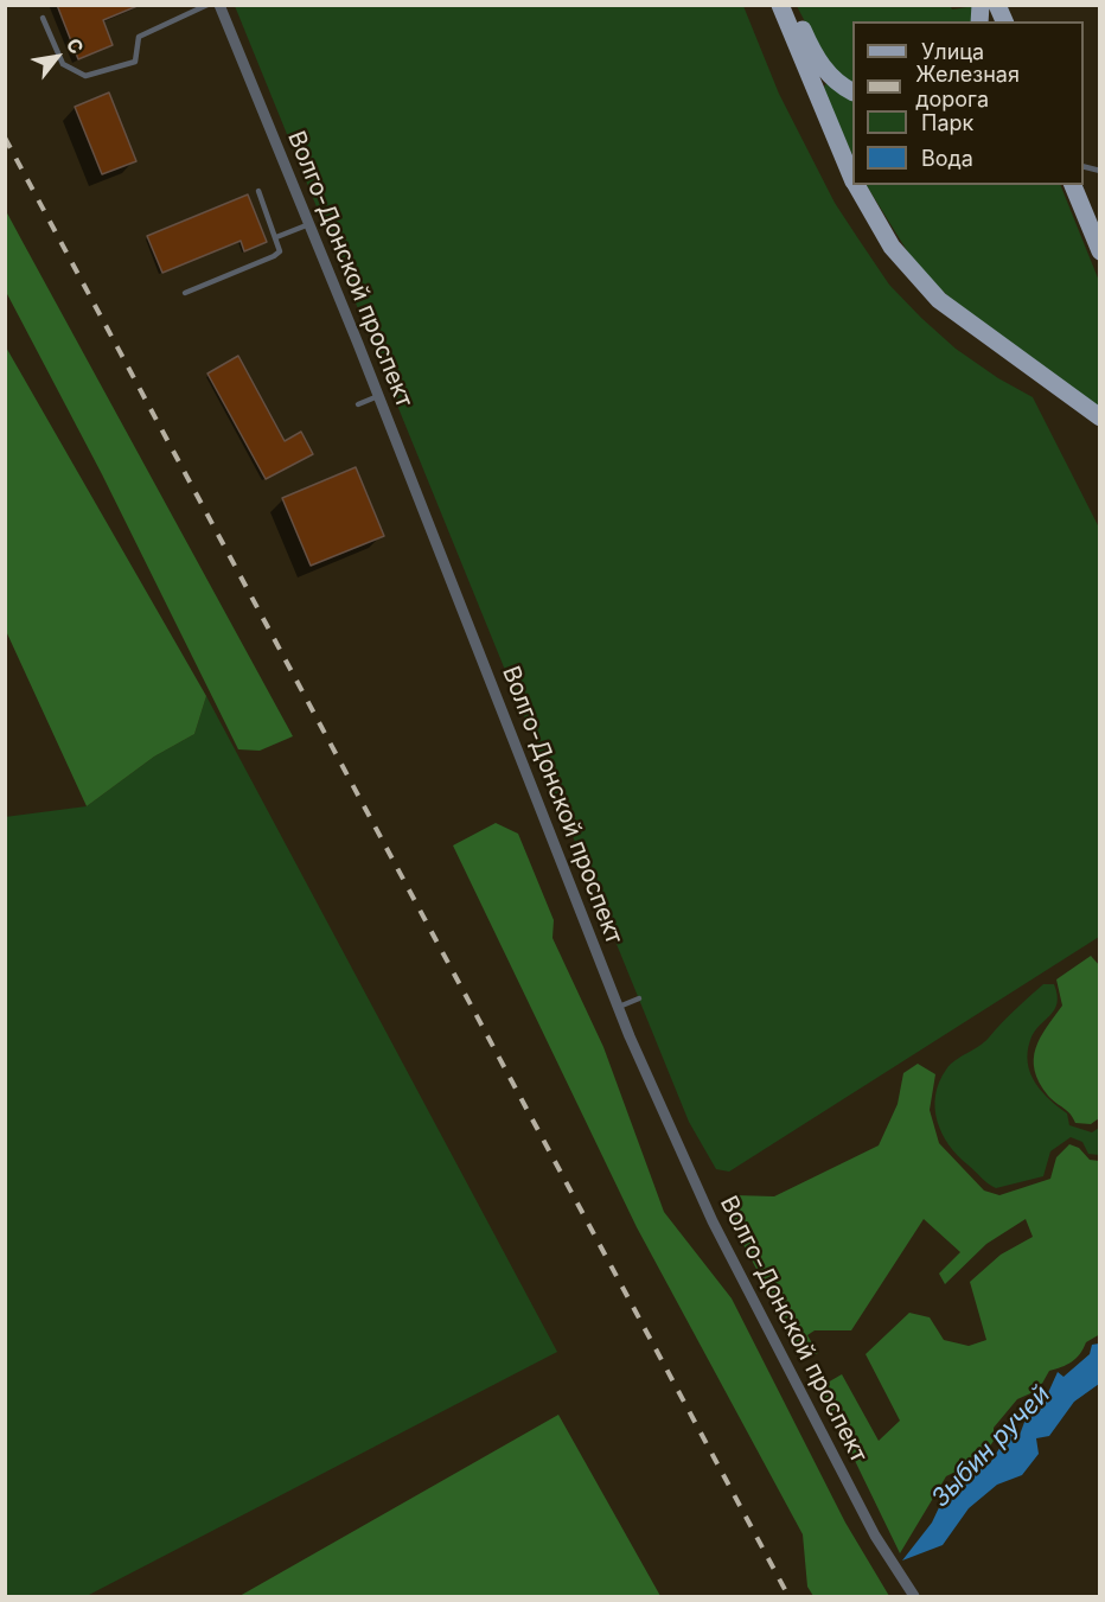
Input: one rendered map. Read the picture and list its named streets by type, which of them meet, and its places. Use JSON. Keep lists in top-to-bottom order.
{
  "streets": {
    "street": ["Волго-Донской проспект"]
  },
  "water": ["Зыбин ручей"],
  "legend": [
    "Улица",
    "Железная дорога",
    "Парк",
    "Вода"
  ],
  "north": "top right"
}
